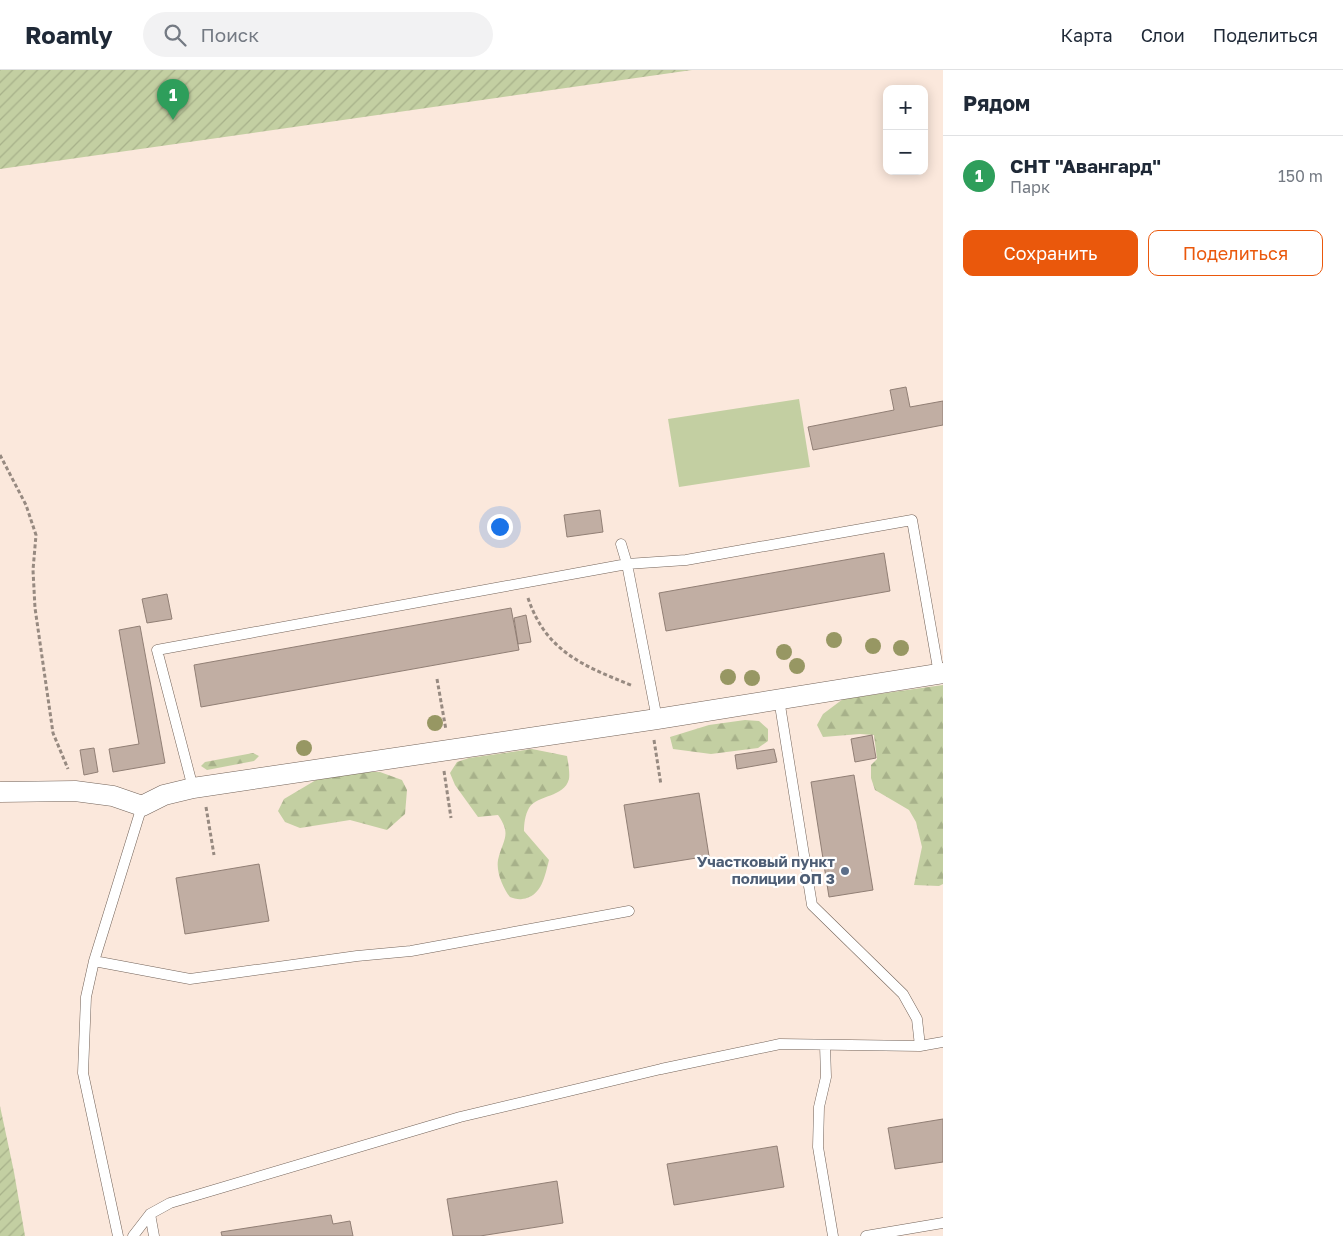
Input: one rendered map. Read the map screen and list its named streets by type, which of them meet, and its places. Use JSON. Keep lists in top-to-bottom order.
{
  "places": ["Участковый пункт полиции ОП 3"],
  "page": {
    "header": "Roamly",
    "search": "Поиск",
    "nav": ["Карта", "Слои", "Поделиться"],
    "heading": "Рядом",
    "pins": "1",
    "map_buttons": ["+", "−"],
    "list": [
      {
        "mark": "1",
        "name": "СНТ \"Авангард\"",
        "note": "Парк",
        "value": "150 m"
      }
    ],
    "buttons": ["Сохранить", "Поделиться"]
  }
}
